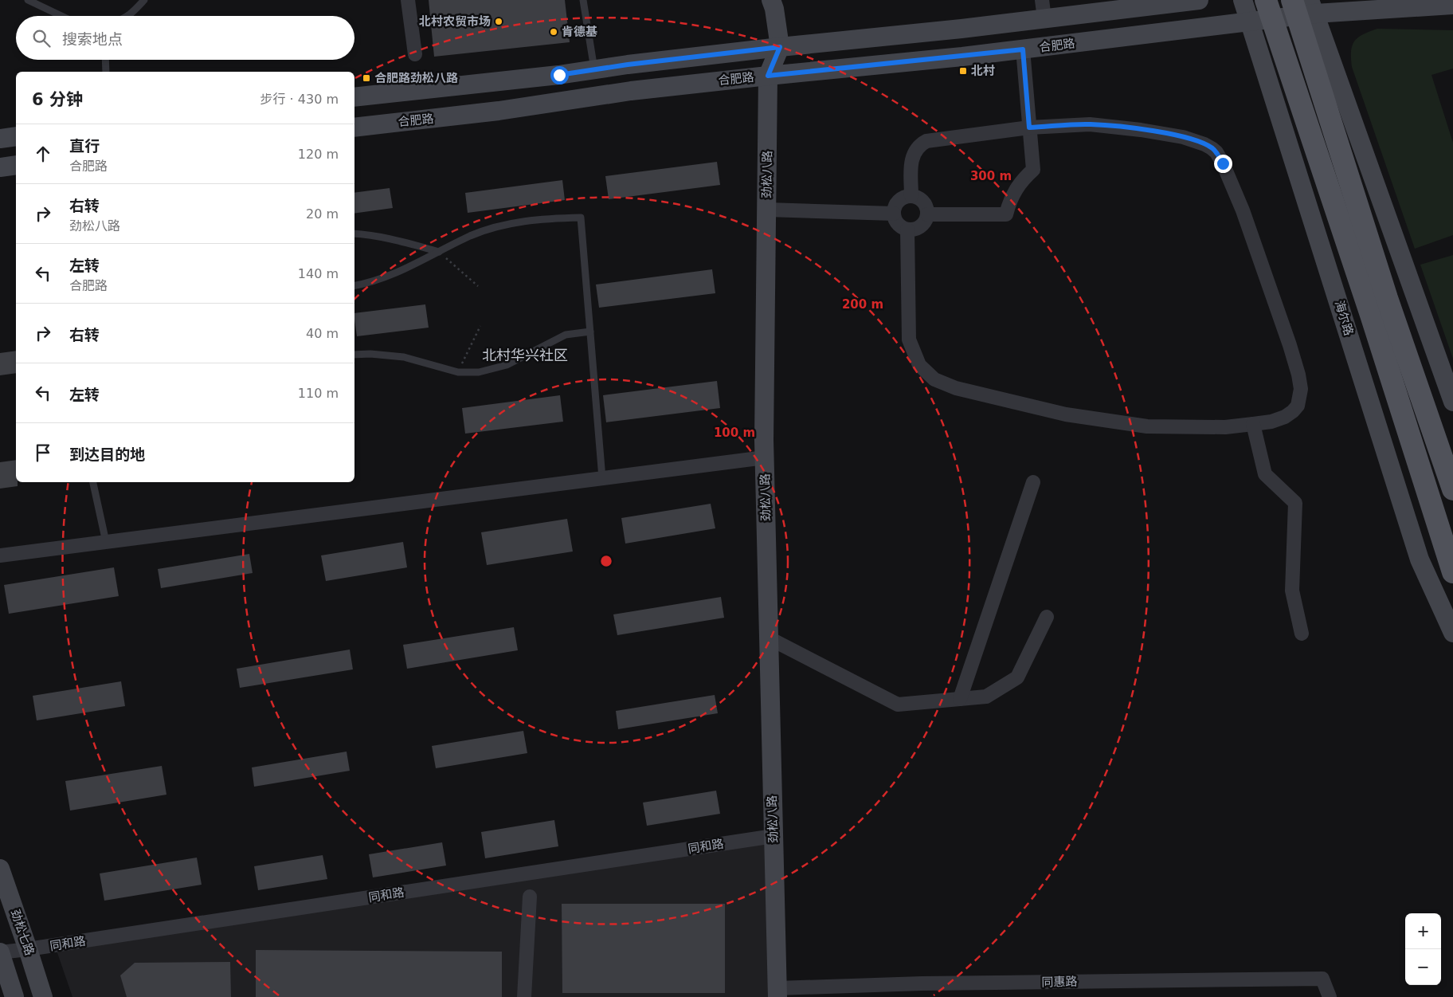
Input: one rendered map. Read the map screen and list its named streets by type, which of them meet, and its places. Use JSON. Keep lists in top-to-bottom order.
{
  "streets": {
    "main road": [
      "合肥路",
      "劲松八路",
      "海尔路",
      "劲松七路"
    ],
    "street": ["同和路", "同惠路"]
  },
  "crossings": [
    ["合肥路", "劲松八路"],
    ["合肥路", "海尔路"],
    ["劲松八路", "同和路"],
    ["劲松八路", "同惠路"],
    ["同和路", "劲松七路"]
  ],
  "districts": ["北村华兴社区"],
  "places": {
    "other": ["北村农贸市场", "肯德基"],
    "transit": ["北村", "合肥路劲松八路"]
  },
  "page": {
    "search": "搜索地点",
    "heading": ["6 分钟", "步行 · 430 m"],
    "list": [
      ["直行", "合肥路", "120 m"],
      ["右转", "劲松八路", "20 m"],
      ["左转", "合肥路", "140 m"],
      ["右转", "40 m"],
      ["左转", "110 m"],
      "到达目的地"
    ],
    "map_buttons": ["+", "−"]
  },
  "rings": ["300 m", "200 m", "100 m"]
}
